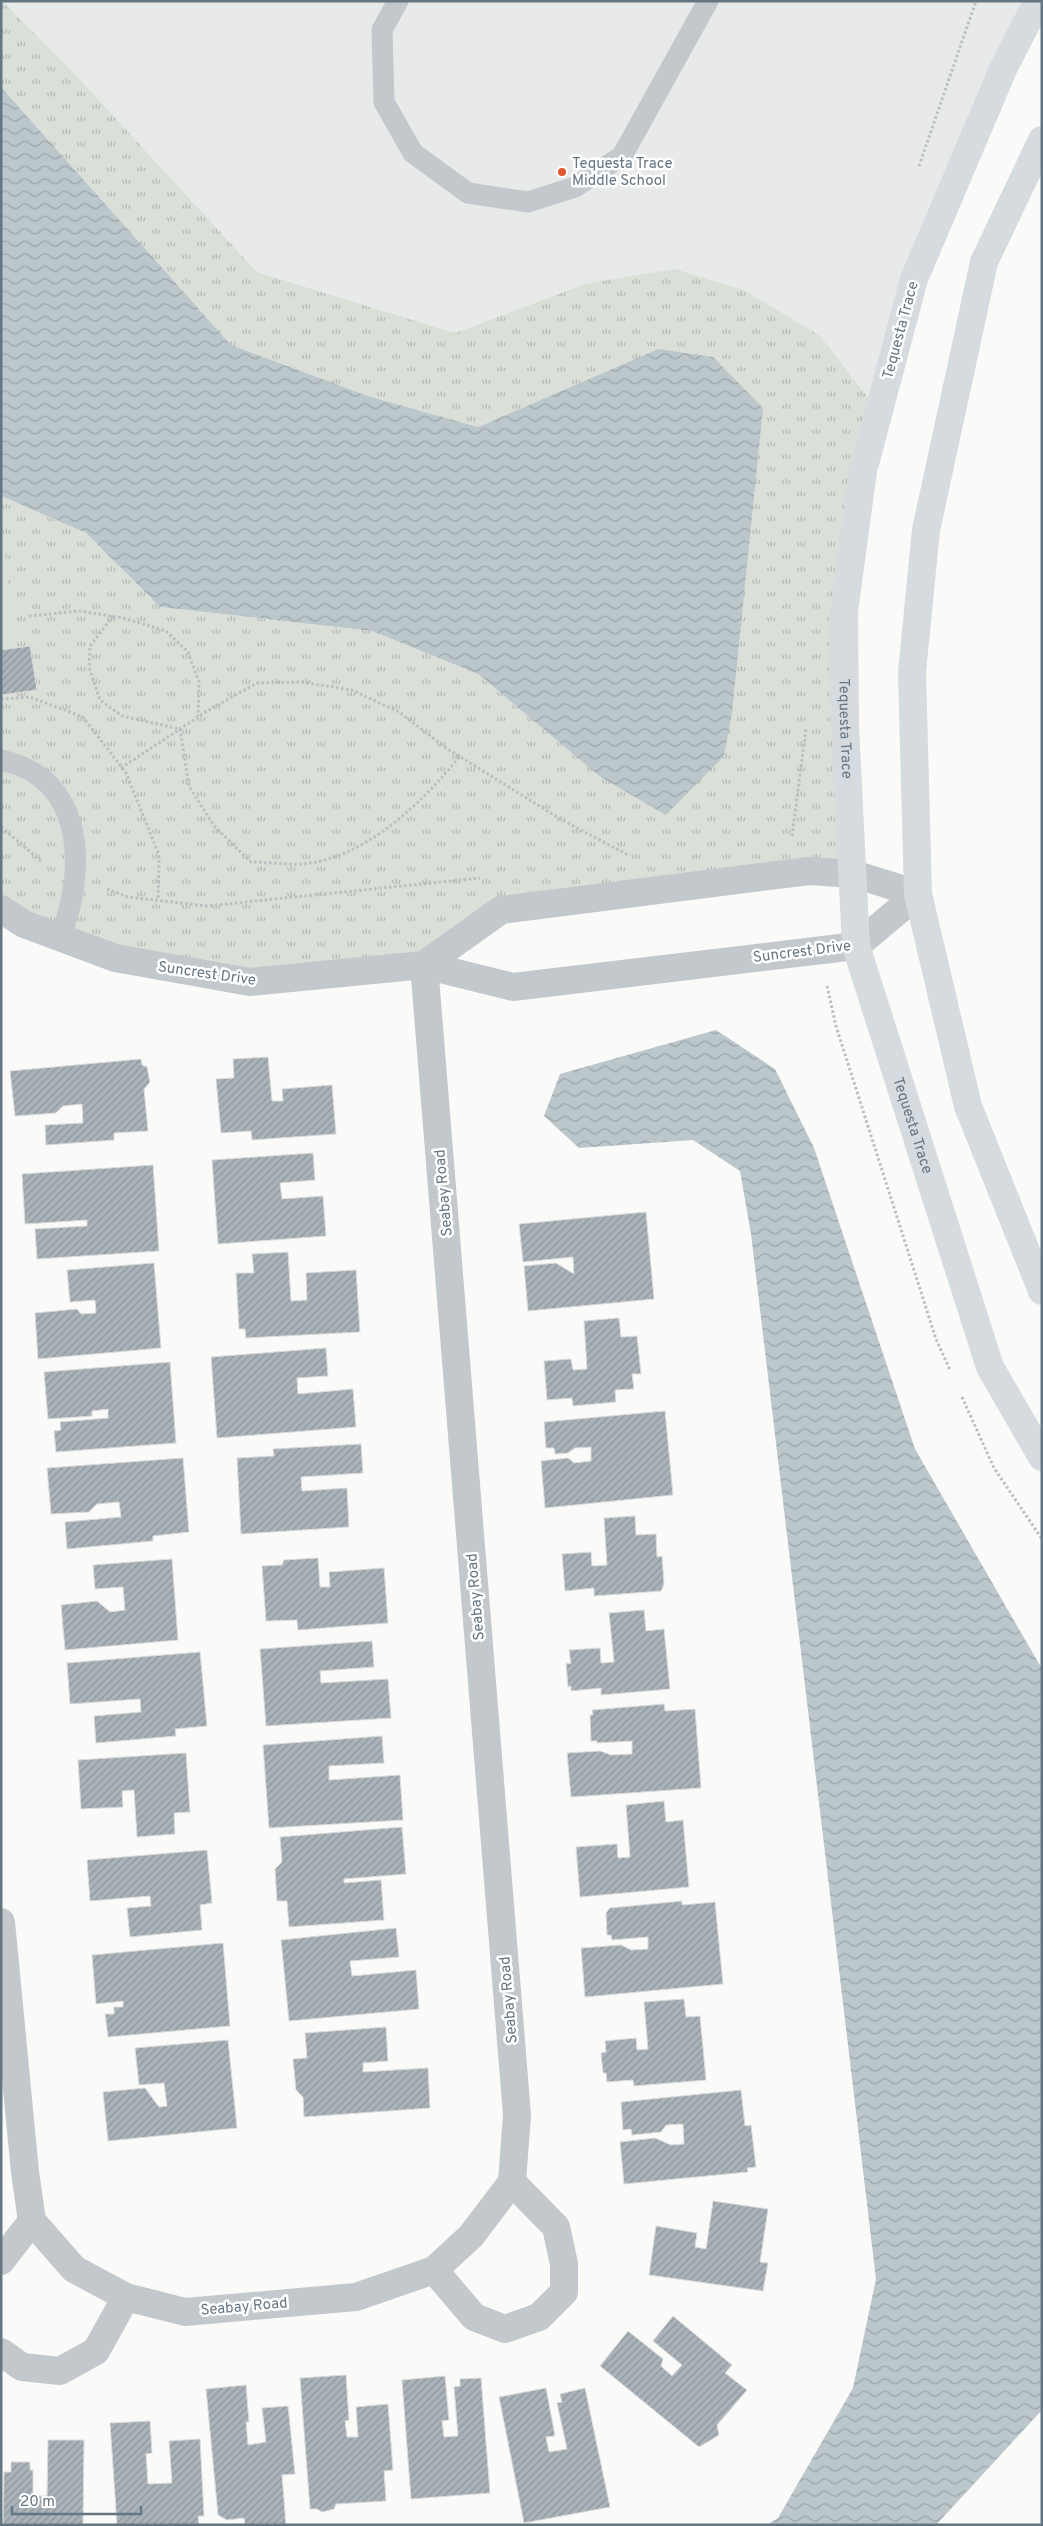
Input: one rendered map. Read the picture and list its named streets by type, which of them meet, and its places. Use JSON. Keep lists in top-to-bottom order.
{
  "streets": {
    "street": ["Tequesta Trace", "Suncrest Drive", "Seabay Road"]
  },
  "crossings": [
    ["Tequesta Trace", "Suncrest Drive"],
    ["Suncrest Drive", "Seabay Road"]
  ],
  "places": ["Tequesta Trace Middle School"],
  "scale_bar": "20 m"
}
